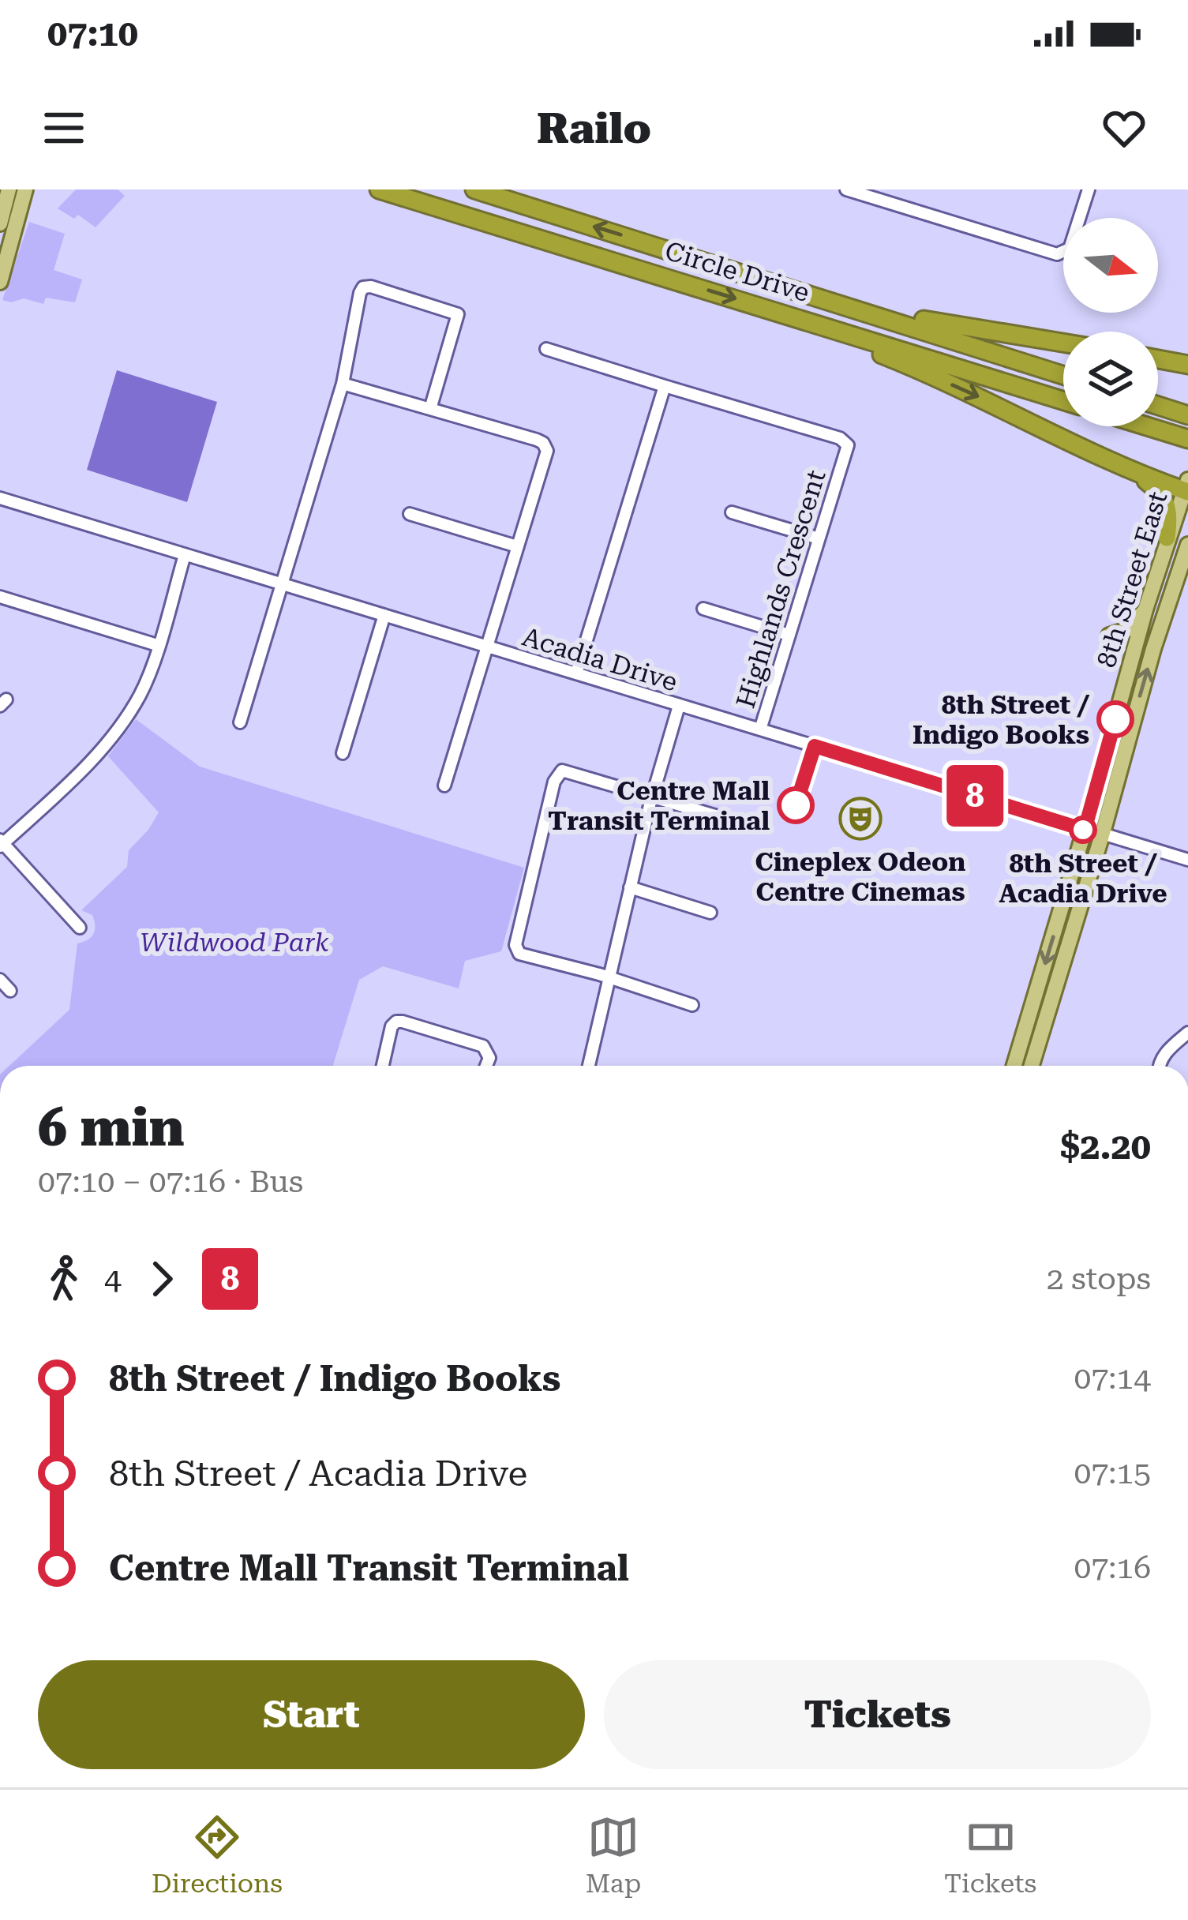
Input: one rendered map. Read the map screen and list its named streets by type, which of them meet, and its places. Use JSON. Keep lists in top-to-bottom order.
{
  "streets": {
    "highway": ["Circle Drive"],
    "main road": ["8th Street East"],
    "street": ["Highlands Crescent", "Acadia Drive"]
  },
  "crossings": [
    ["8th Street East", "Acadia Drive"],
    ["Highlands Crescent", "Acadia Drive"]
  ],
  "parks": ["Wildwood Park"],
  "places": {
    "other": ["8th Street / Indigo Books", "Centre Mall Transit Terminal", "8th Street / Acadia Drive"],
    "theatre": ["Cineplex Odeon Centre Cinemas"]
  },
  "lines": ["bus line 8"],
  "north": "right",
  "page": {
    "status": "07:10",
    "header": "Railo",
    "on_map": "8",
    "heading": ["6 min", "07:10 – 07:16 · Bus", "$2.20"],
    "legs": ["4", "8", "2 stops"],
    "list": [
      {
        "name": "8th Street / Indigo Books",
        "value": "07:14"
      },
      {
        "name": "8th Street / Acadia Drive",
        "value": "07:15"
      },
      {
        "name": "Centre Mall Transit Terminal",
        "value": "07:16"
      }
    ],
    "buttons": ["Start", "Tickets"],
    "tabs": ["Directions", "Map", "Tickets"]
  }
}
